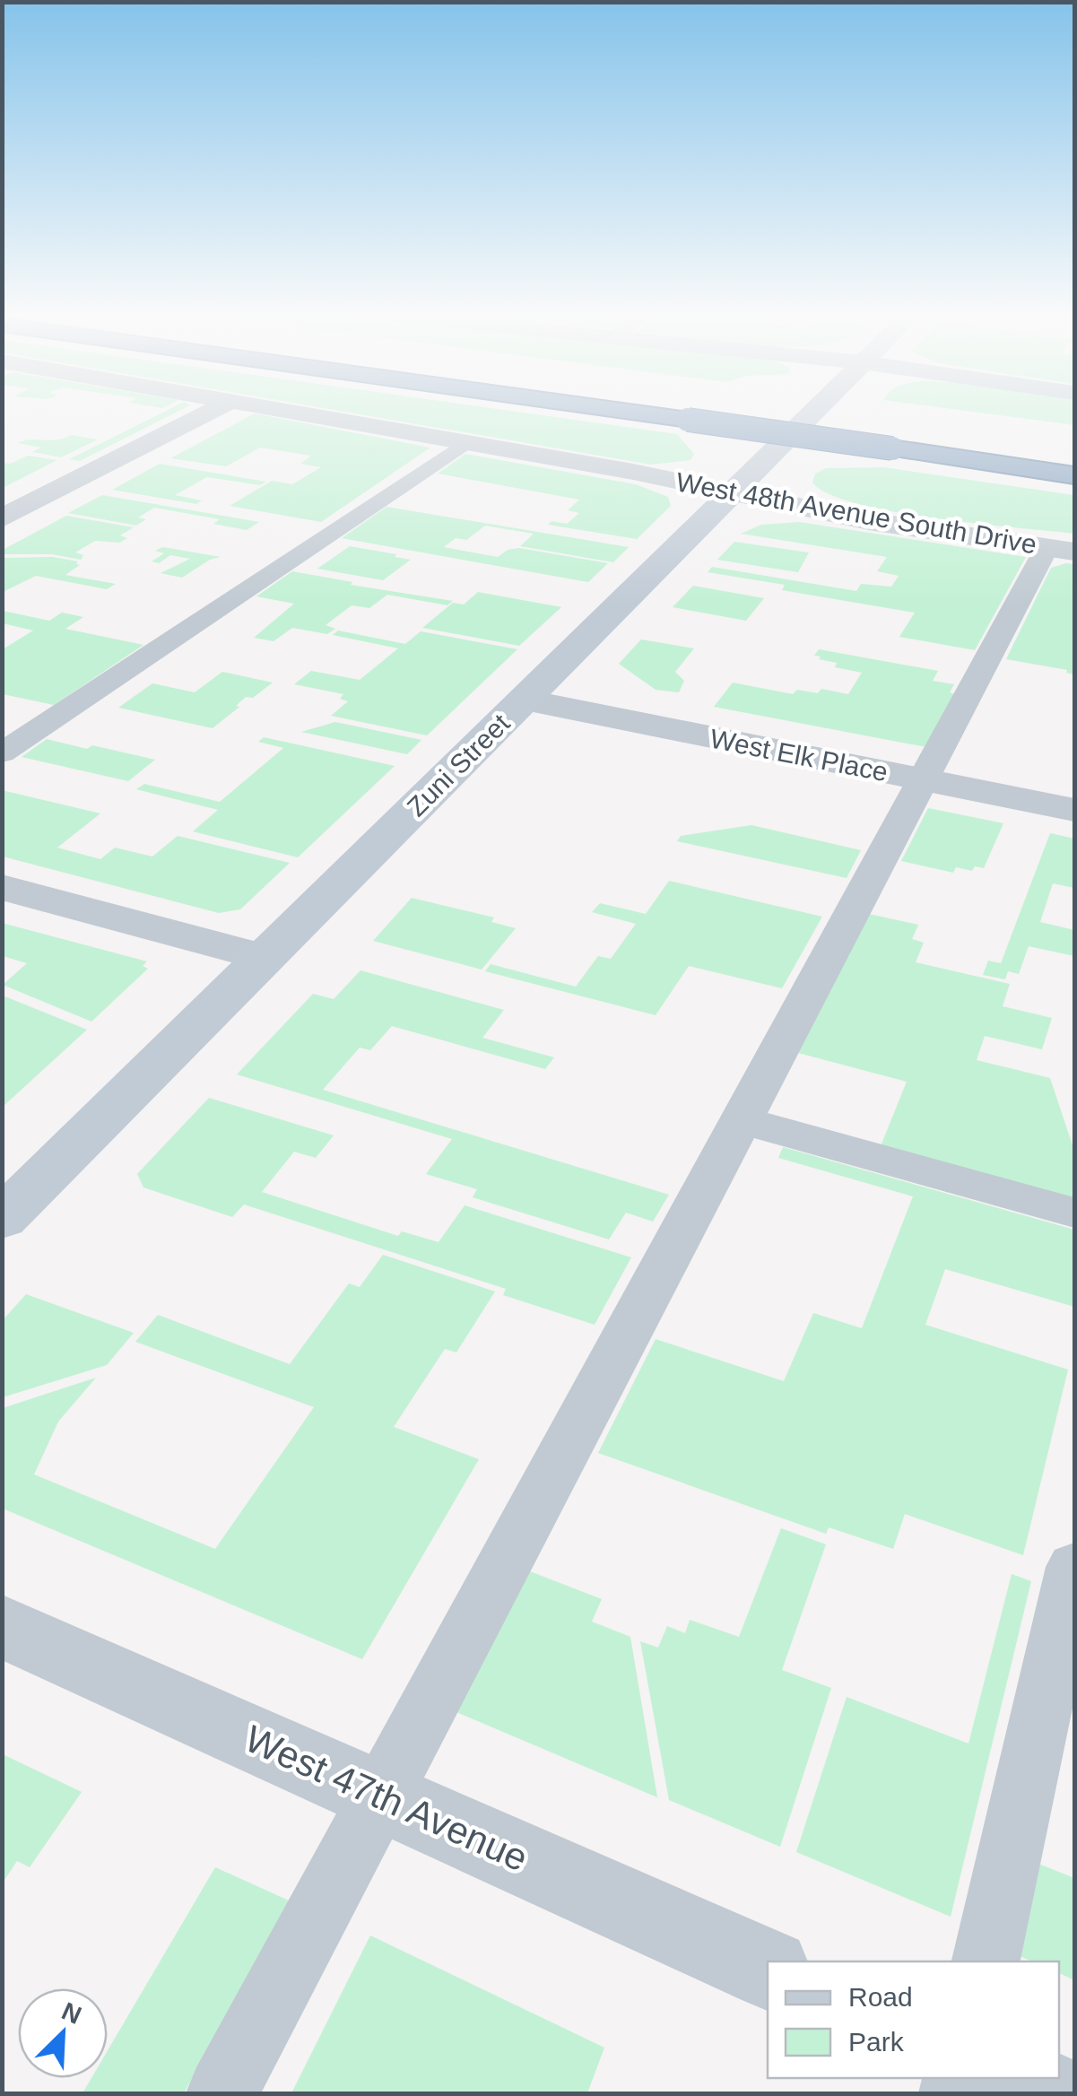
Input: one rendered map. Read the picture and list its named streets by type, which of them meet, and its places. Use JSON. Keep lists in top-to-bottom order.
{
  "streets": {
    "street": [
      "West 48th Avenue South Drive",
      "West Elk Place",
      "Zuni Street",
      "West 47th Avenue"
    ]
  },
  "crossings": [
    ["West 48th Avenue South Drive", "Zuni Street"],
    ["West Elk Place", "Zuni Street"]
  ],
  "legend": ["Road", "Park"],
  "north": "top right"
}
